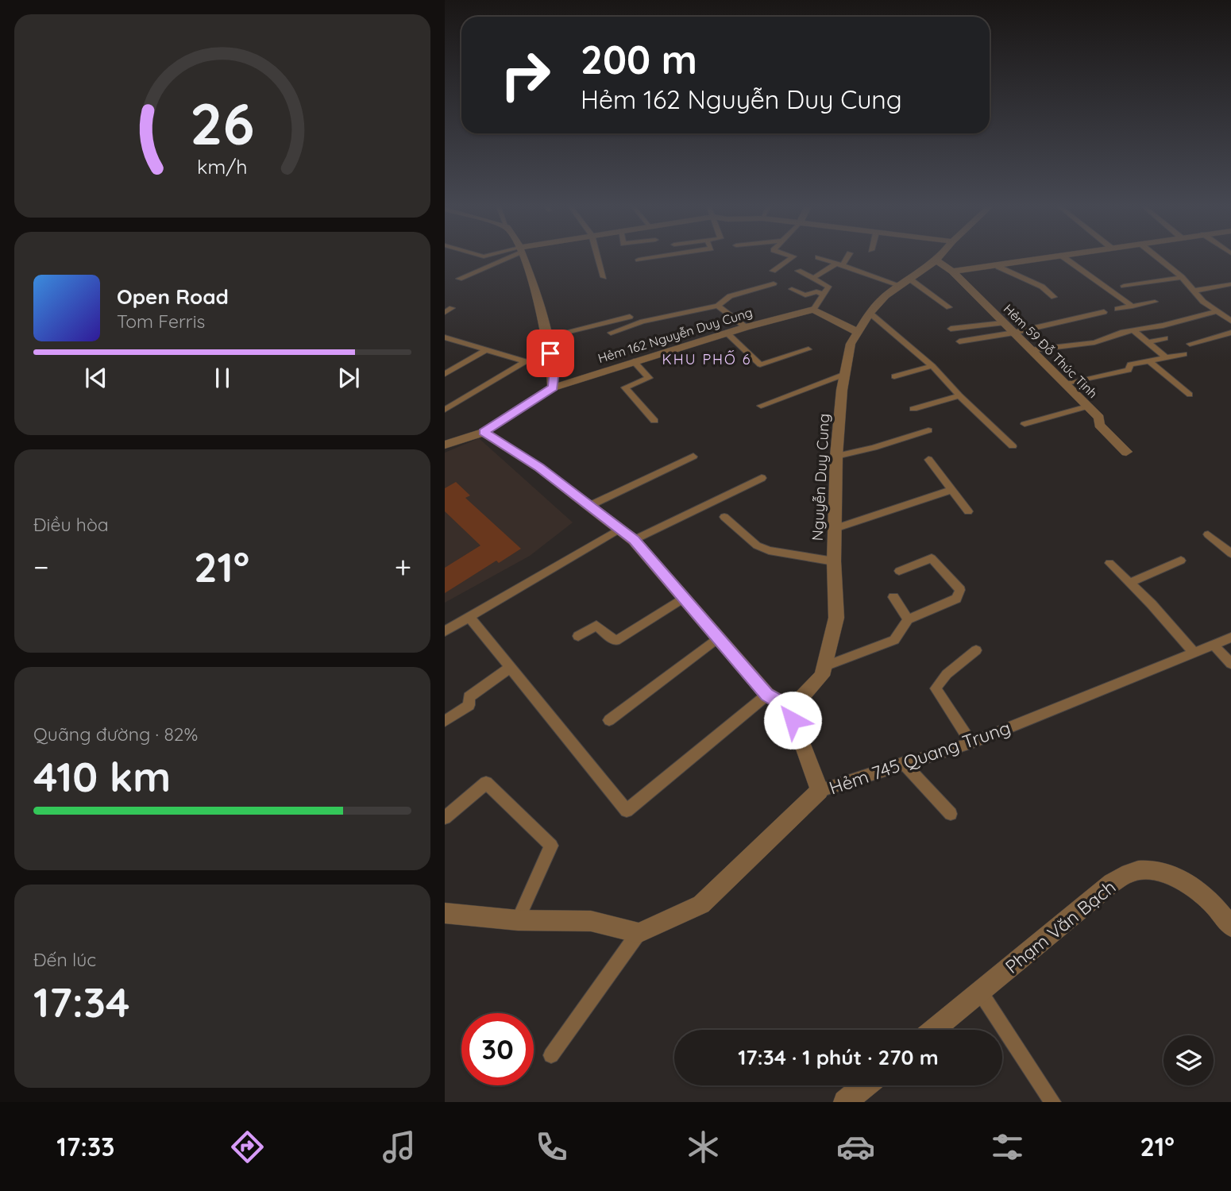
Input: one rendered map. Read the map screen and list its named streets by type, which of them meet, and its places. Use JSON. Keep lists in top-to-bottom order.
{
  "streets": {
    "street": [
      "Hẻm 162 Nguyễn Duy Cung",
      "Hẻm 59 Đỗ Thúc Tịnh",
      "Nguyễn Duy Cung",
      "Hẻm 745 Quang Trung",
      "Phạm Văn Bạch"
    ]
  },
  "crossings": [
    ["Hẻm 59 Đỗ Thúc Tịnh", "Nguyễn Duy Cung"]
  ],
  "districts": ["KHU PHỐ 6"],
  "page": {
    "turn": ["200 m", "Hẻm 162 Nguyễn Duy Cung"],
    "song": ["Open Road", "Tom Ferris"],
    "tile": [
      "Điều hòa",
      ["Quãng đường · 82%", "410 km"],
      ["Đến lúc", "17:34"]
    ],
    "heat": ["−", "21°", "+"],
    "limit": "30",
    "trip": "17:34 · 1 phút · 270 m",
    "tabs": ["17:33", "21°"],
    "gauge": ["26", "km/h"]
  }
}
